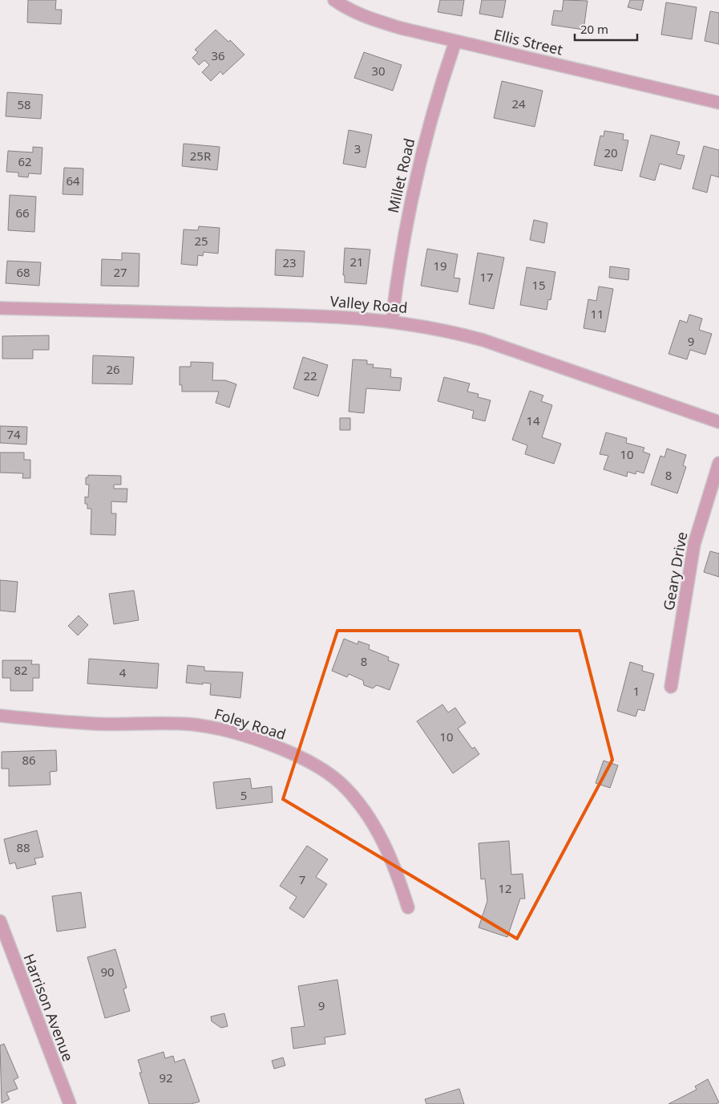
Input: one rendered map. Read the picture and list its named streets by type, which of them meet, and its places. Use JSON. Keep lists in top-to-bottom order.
{
  "streets": {
    "street": [
      "Ellis Street",
      "Millet Road",
      "Valley Road",
      "Geary Drive",
      "Foley Road",
      "Harrison Avenue"
    ]
  },
  "crossings": [
    ["Ellis Street", "Millet Road"],
    ["Millet Road", "Valley Road"]
  ],
  "house_numbers": [
    "36",
    "30",
    "24",
    "58",
    "3",
    "20",
    "25R",
    "62",
    "64",
    "66",
    "25",
    "21",
    "23",
    "19",
    "68",
    "27",
    "17",
    "15",
    "11",
    "9",
    "26",
    "22",
    "14",
    "74",
    "10",
    "8",
    "8",
    "82",
    "4",
    "1",
    "10",
    "86",
    "5",
    "88",
    "7",
    "12",
    "90",
    "9",
    "92"
  ],
  "scale_bar": "20 m"
}
